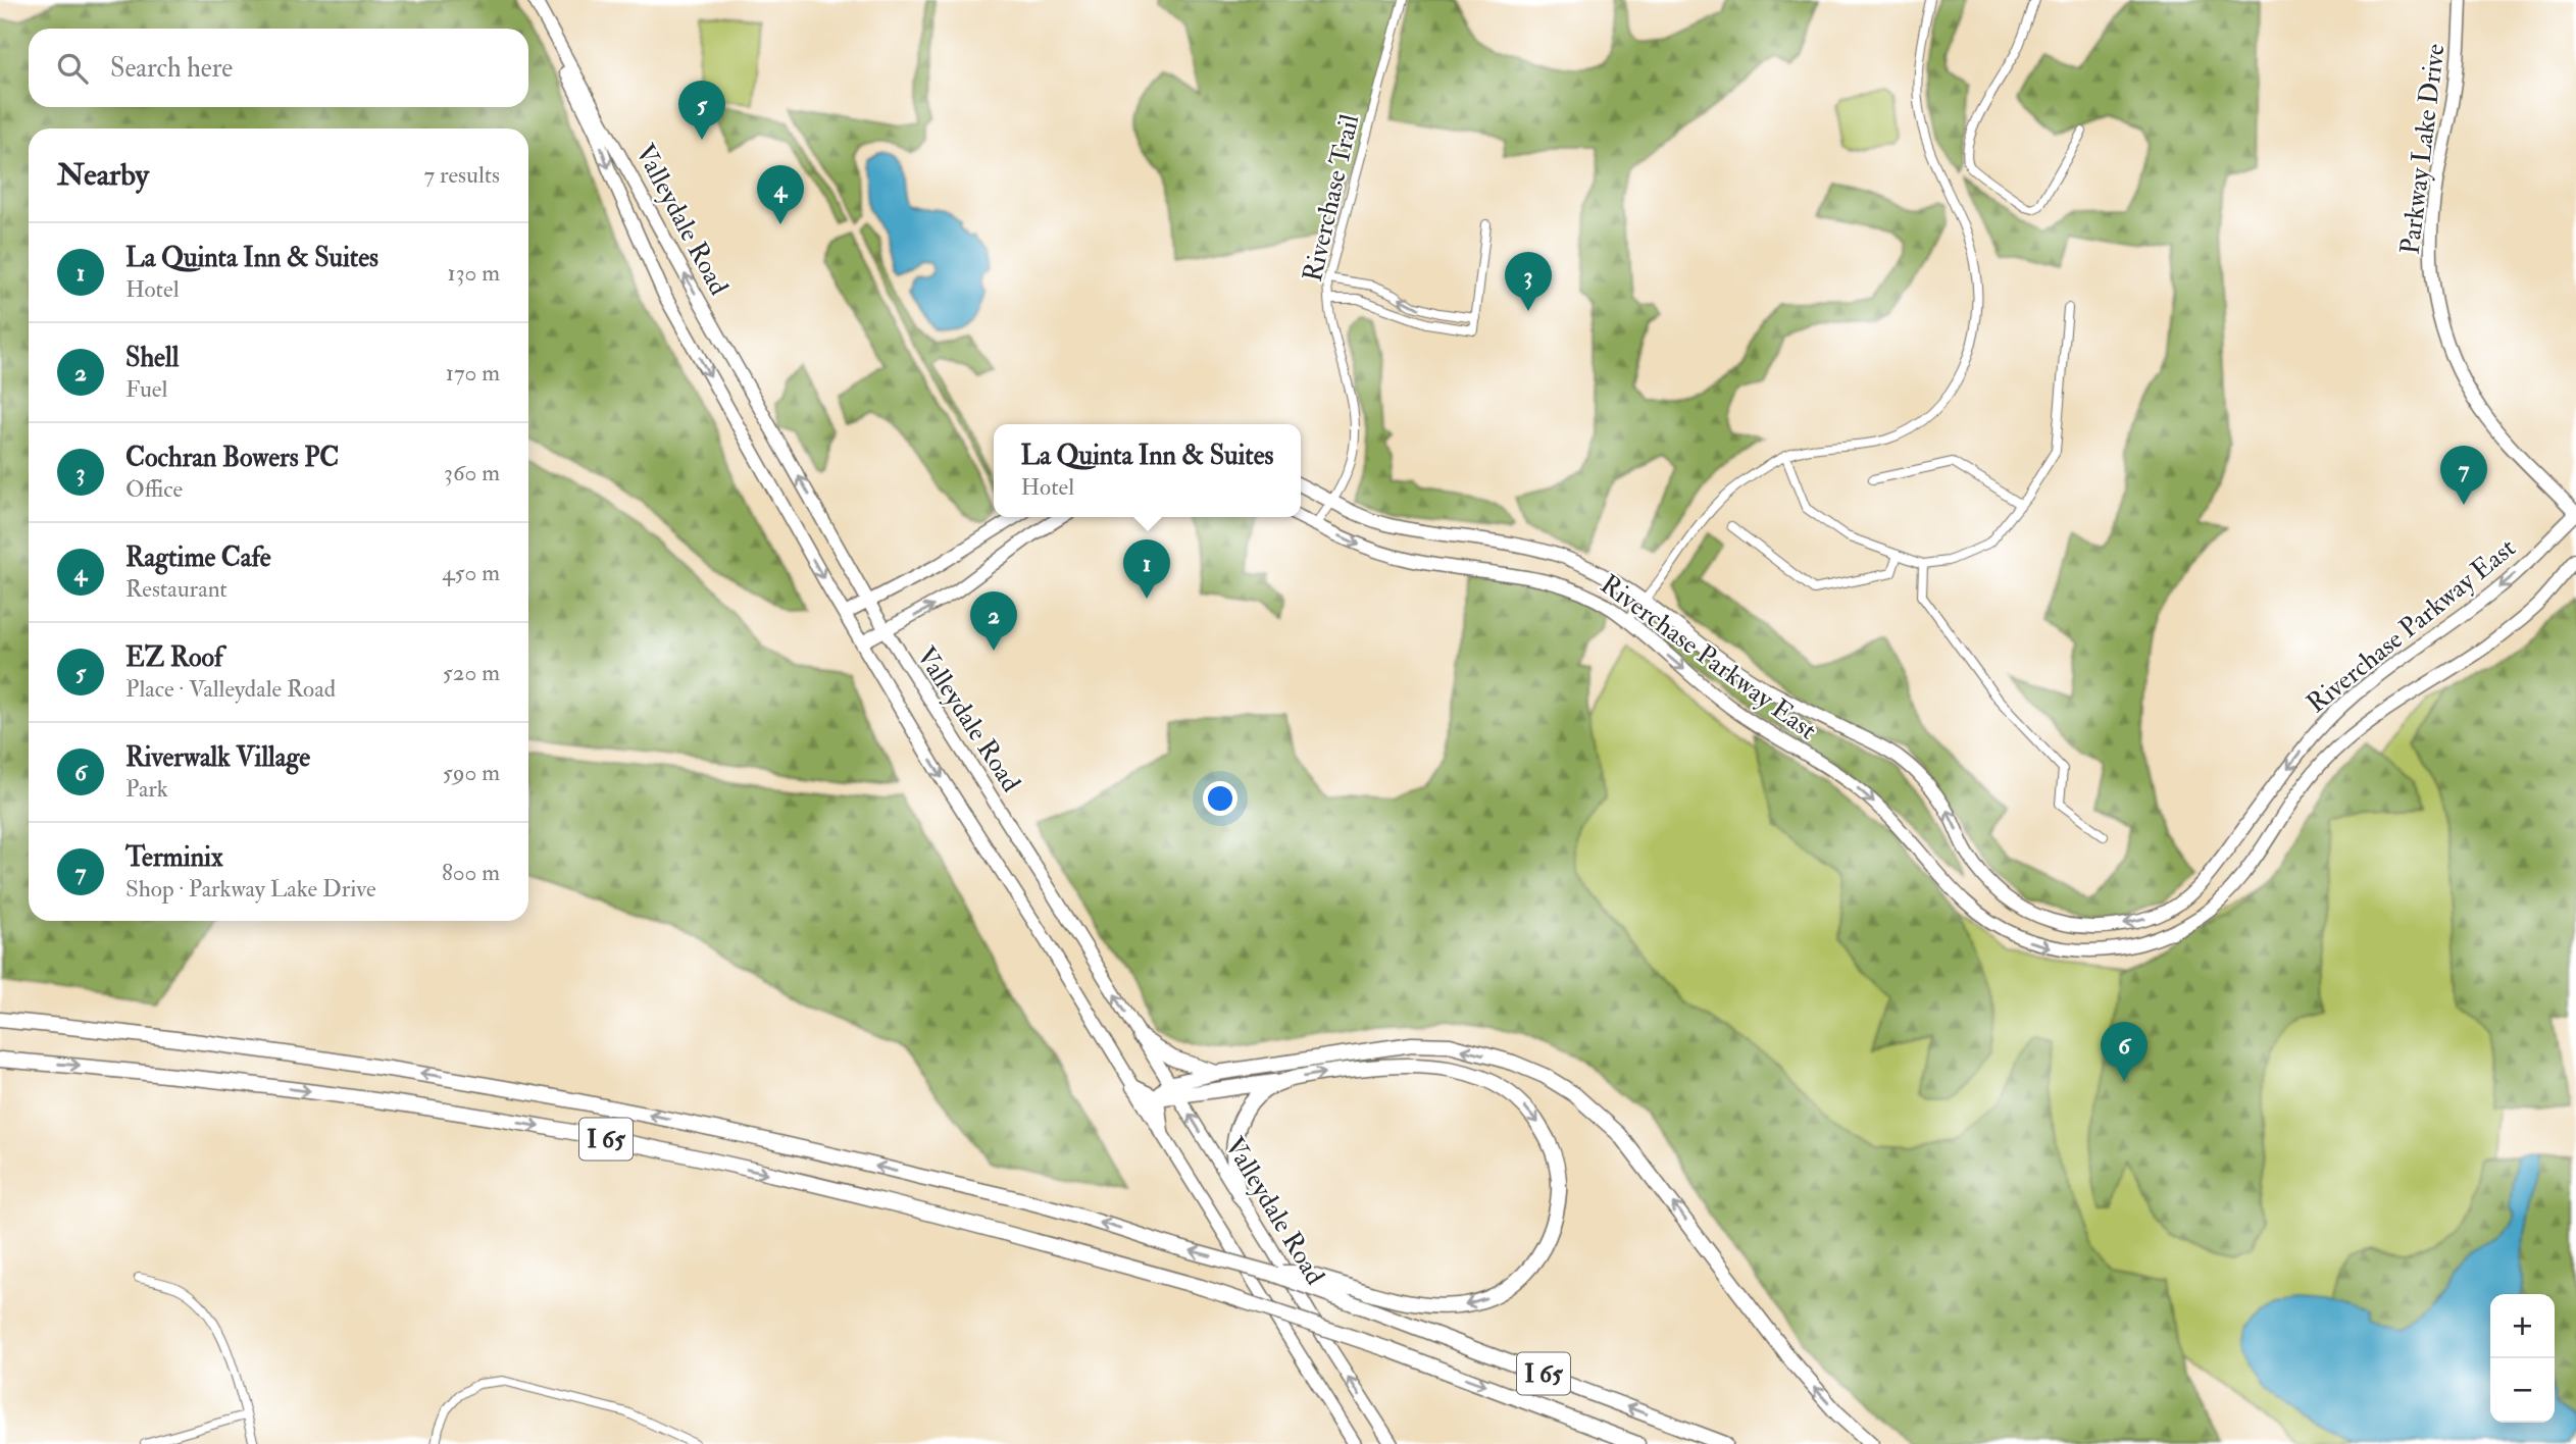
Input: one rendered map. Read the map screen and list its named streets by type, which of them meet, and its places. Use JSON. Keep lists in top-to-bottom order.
{
  "streets": {
    "highway": ["I 65"],
    "street": [
      "Parkway Lake Drive",
      "Riverchase Trail",
      "Valleydale Road",
      "Riverchase Parkway East"
    ]
  },
  "crossings": [
    ["Parkway Lake Drive", "Riverchase Parkway East"],
    ["Riverchase Trail", "Riverchase Parkway East"]
  ],
  "page": {
    "search": "Search here",
    "pins": [
      "5",
      "4",
      "3",
      "7",
      "1",
      "2",
      "6"
    ],
    "heading": ["Nearby", "7 results"],
    "list": [
      {
        "mark": "1",
        "name": "La Quinta Inn & Suites",
        "note": "Hotel",
        "value": "130 m"
      },
      {
        "mark": "2",
        "name": "Shell",
        "note": "Fuel",
        "value": "170 m"
      },
      {
        "mark": "3",
        "name": "Cochran Bowers PC",
        "note": "Office",
        "value": "360 m"
      },
      {
        "mark": "4",
        "name": "Ragtime Cafe",
        "note": "Restaurant",
        "value": "450 m"
      },
      {
        "mark": "5",
        "name": "EZ Roof",
        "note": "Place · Valleydale Road",
        "value": "520 m"
      },
      {
        "mark": "6",
        "name": "Riverwalk Village",
        "note": "Park",
        "value": "590 m"
      },
      {
        "mark": "7",
        "name": "Terminix",
        "note": "Shop · Parkway Lake Drive",
        "value": "800 m"
      }
    ],
    "popup": ["La Quinta Inn & Suites", "Hotel"],
    "map_buttons": ["+", "−"]
  }
}
